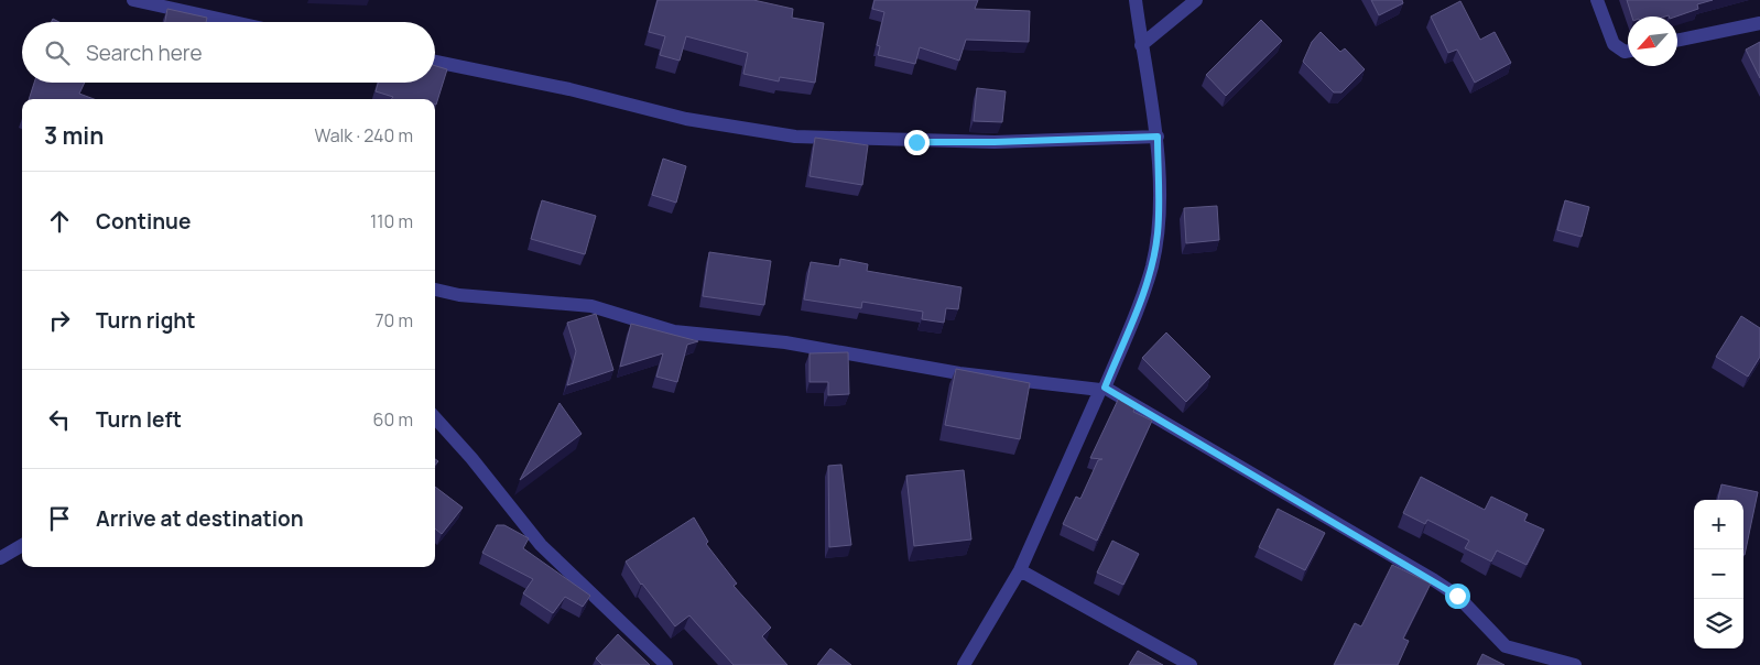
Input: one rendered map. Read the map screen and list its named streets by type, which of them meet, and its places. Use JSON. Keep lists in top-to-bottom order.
{
  "north": "bottom left",
  "page": {
    "search": "Search here",
    "heading": ["3 min", "Walk · 240 m"],
    "list": [
      ["Continue", "110 m"],
      ["Turn right", "70 m"],
      ["Turn left", "60 m"],
      "Arrive at destination"
    ],
    "map_buttons": ["+", "−"]
  }
}
